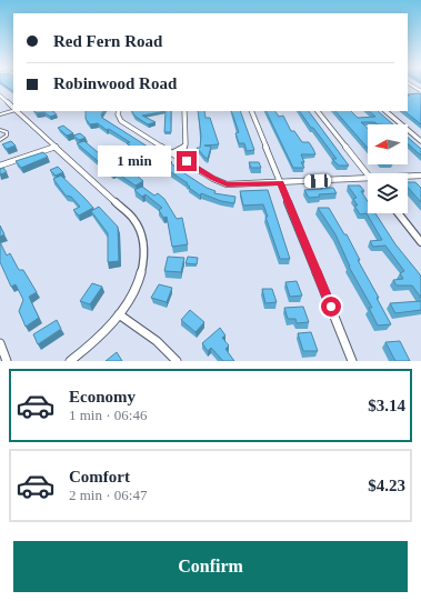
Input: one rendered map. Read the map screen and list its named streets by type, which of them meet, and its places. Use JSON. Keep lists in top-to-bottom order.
{
  "north": "left",
  "page": {
    "banner": ["Red Fern Road", "Robinwood Road"],
    "bubble": "1 min",
    "list": [
      {
        "name": "Economy",
        "note": "1 min · 06:46",
        "value": "$3.14"
      },
      {
        "name": "Comfort",
        "note": "2 min · 06:47",
        "value": "$4.23"
      }
    ],
    "buttons": "Confirm"
  }
}
